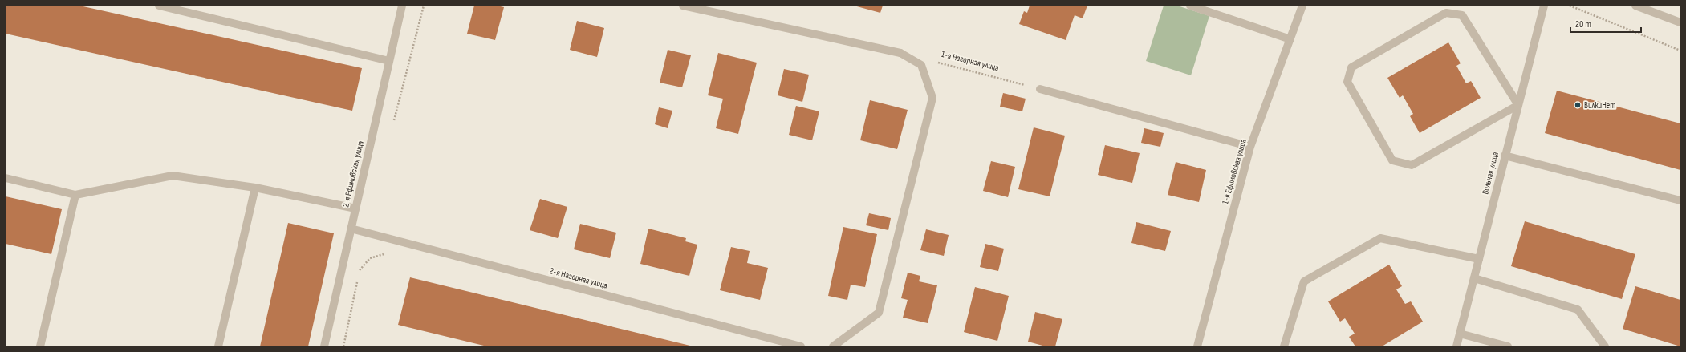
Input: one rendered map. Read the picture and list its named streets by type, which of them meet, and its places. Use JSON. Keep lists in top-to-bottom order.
{
  "streets": {
    "street": [
      "1-я Ефимовская улица",
      "Вольная улица",
      "2-я Ефимовская улица",
      "2-я Нагорная улица"
    ],
    "path": ["1-я Нагорная улица"]
  },
  "crossings": [
    ["2-я Ефимовская улица", "2-я Нагорная улица"]
  ],
  "places": ["ВилкиНет"],
  "scale_bar": "20 m"
}
